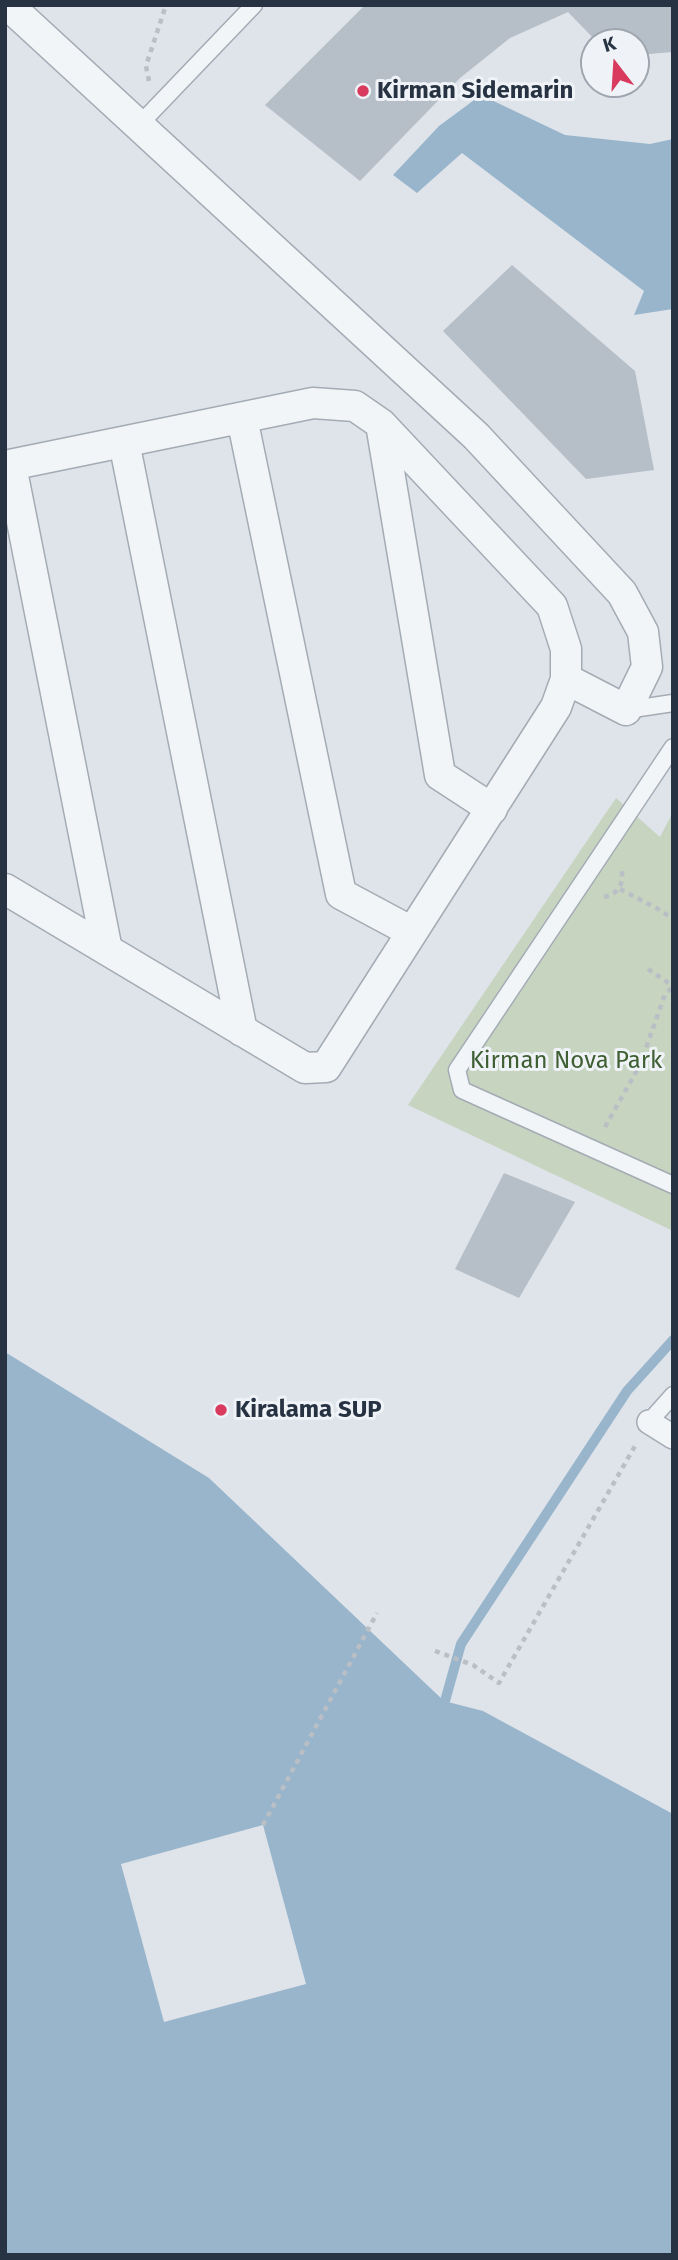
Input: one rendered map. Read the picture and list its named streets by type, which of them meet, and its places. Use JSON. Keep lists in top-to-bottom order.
{
  "parks": ["Kirman Nova Park"],
  "places": ["Kirman Sidemarin", "Kiralama SUP"],
  "north": "top"
}
